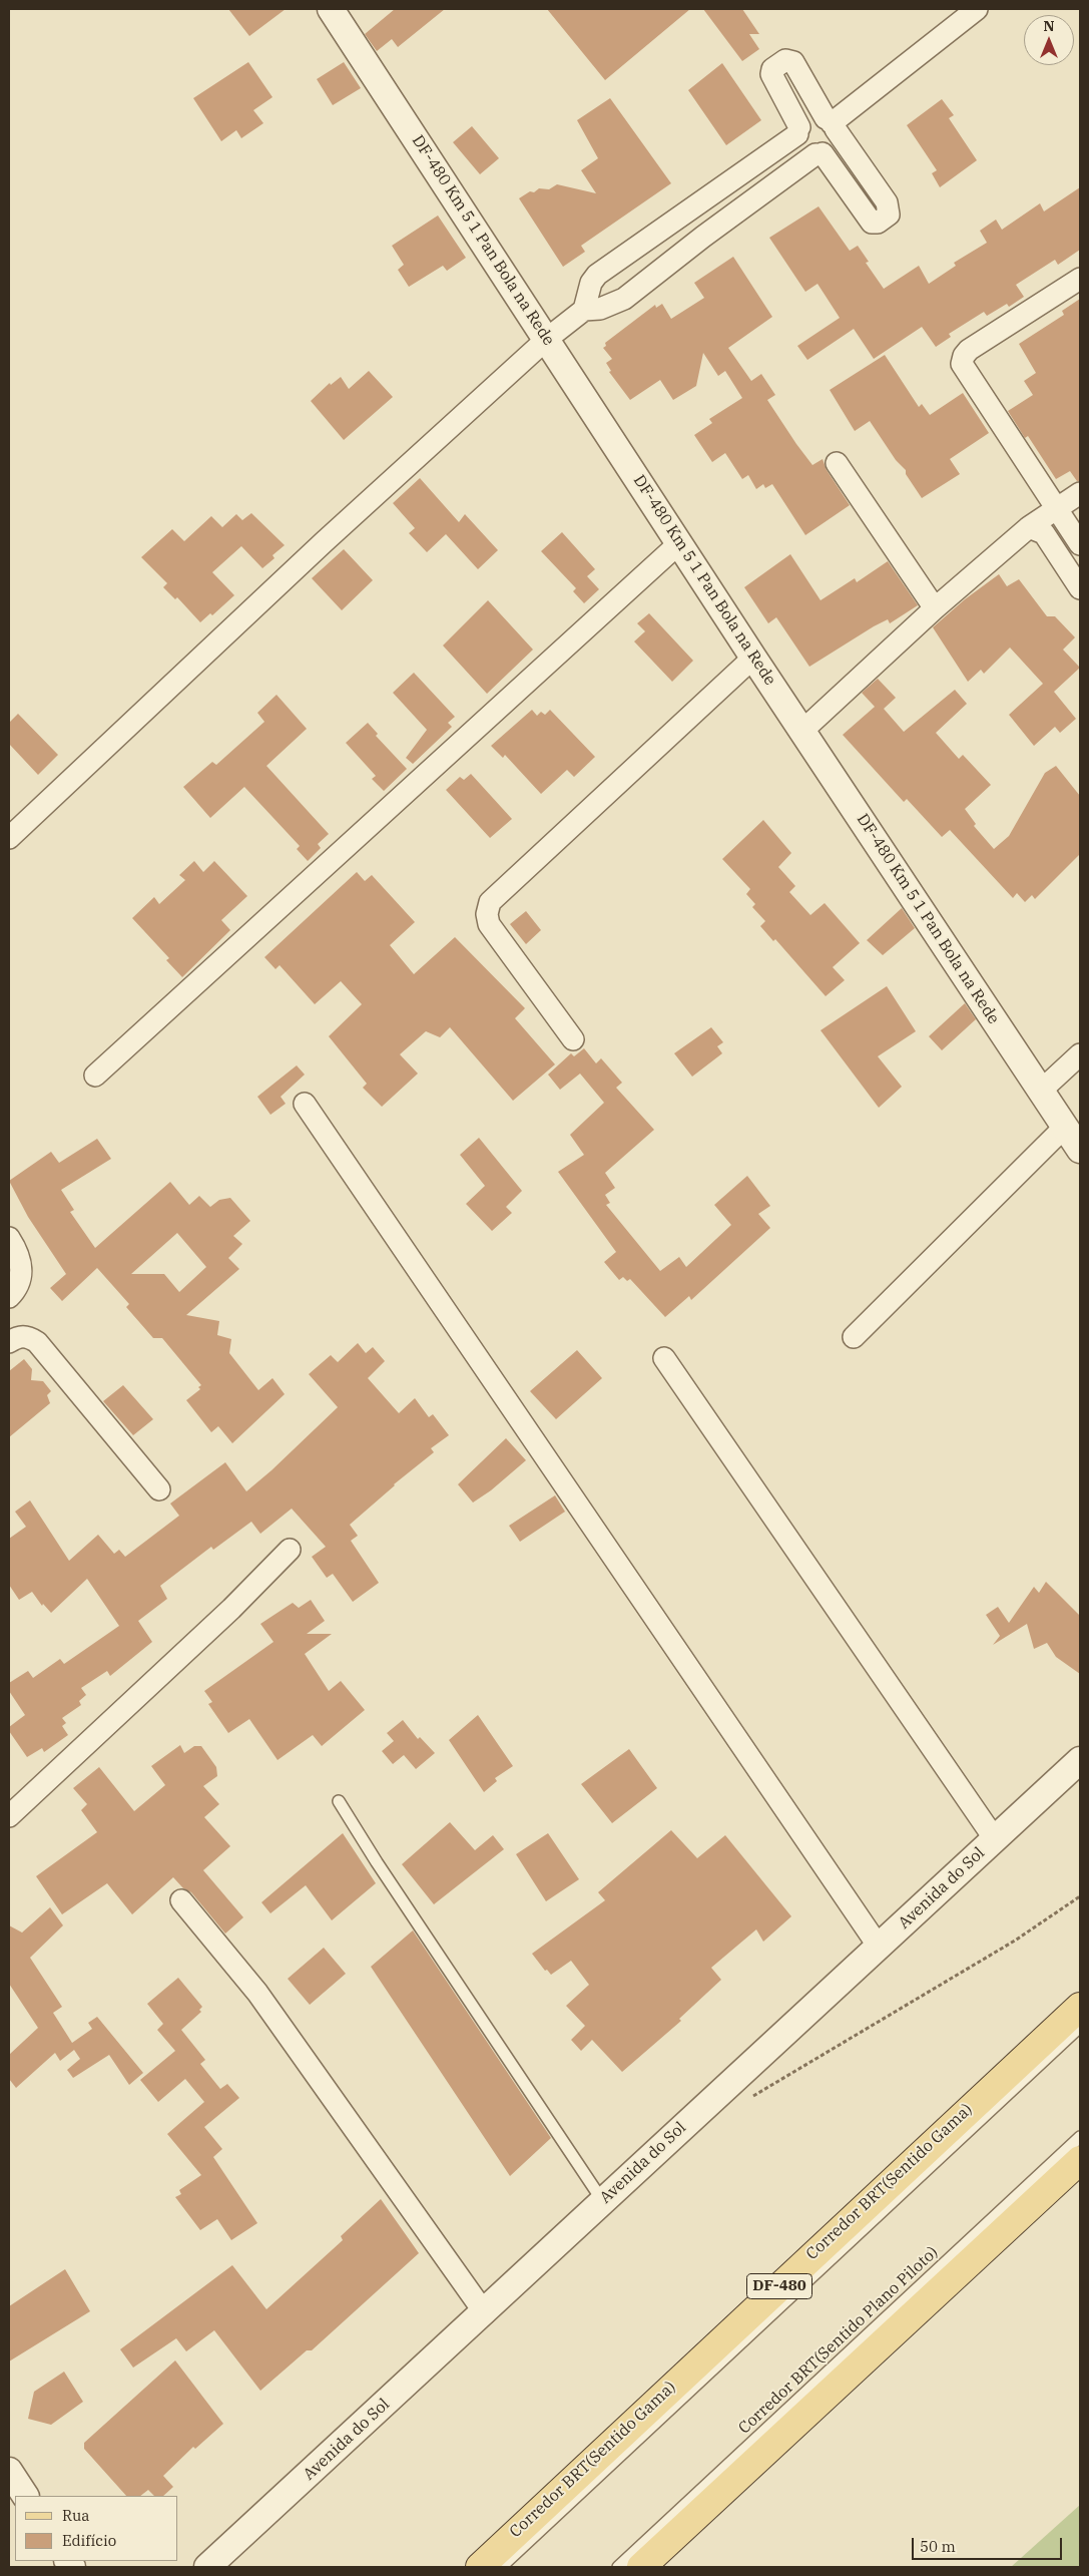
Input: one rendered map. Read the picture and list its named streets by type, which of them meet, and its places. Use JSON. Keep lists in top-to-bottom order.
{
  "streets": {
    "main road": ["DF-480"],
    "street": ["DF-480 Km 5 1 Pan Bola na Rede", "Avenida do Sol"],
    "lane": ["Corredor BRT(Sentido Gama)", "Corredor BRT(Sentido Plano Piloto)"]
  },
  "legend": ["Rua", "Edifício"],
  "scale_bar": "50 m",
  "north": "top"
}
